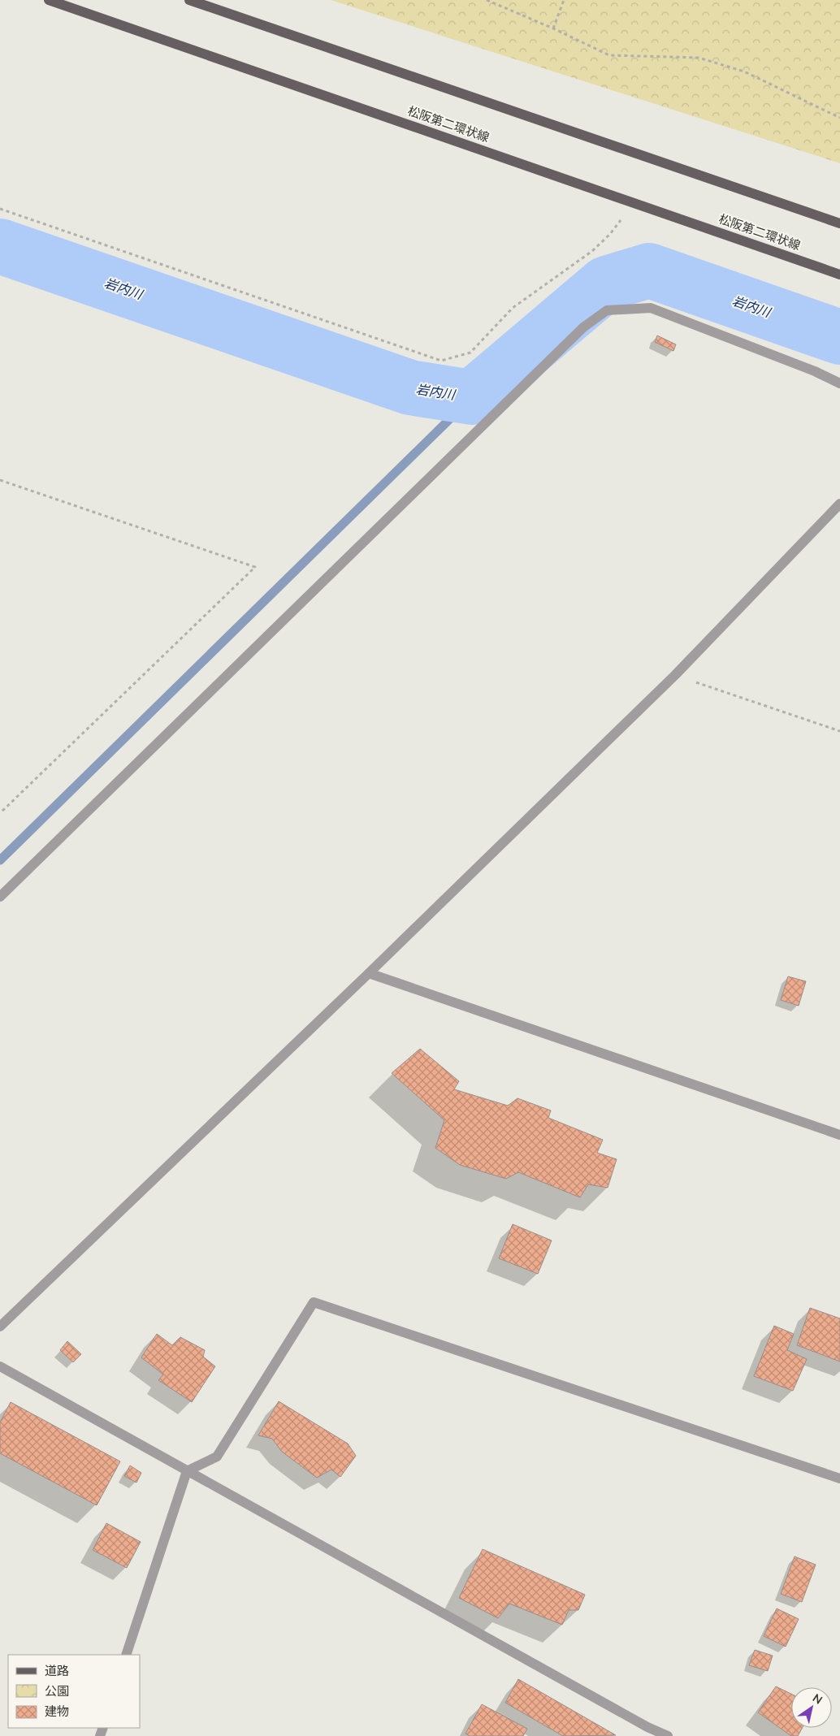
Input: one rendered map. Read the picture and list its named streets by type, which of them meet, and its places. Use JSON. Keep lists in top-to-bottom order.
{
  "streets": {
    "main road": ["松阪第二環状線"]
  },
  "water": ["岩内川"],
  "legend": ["道路", "公園", "建物"],
  "north": "top right"
}
